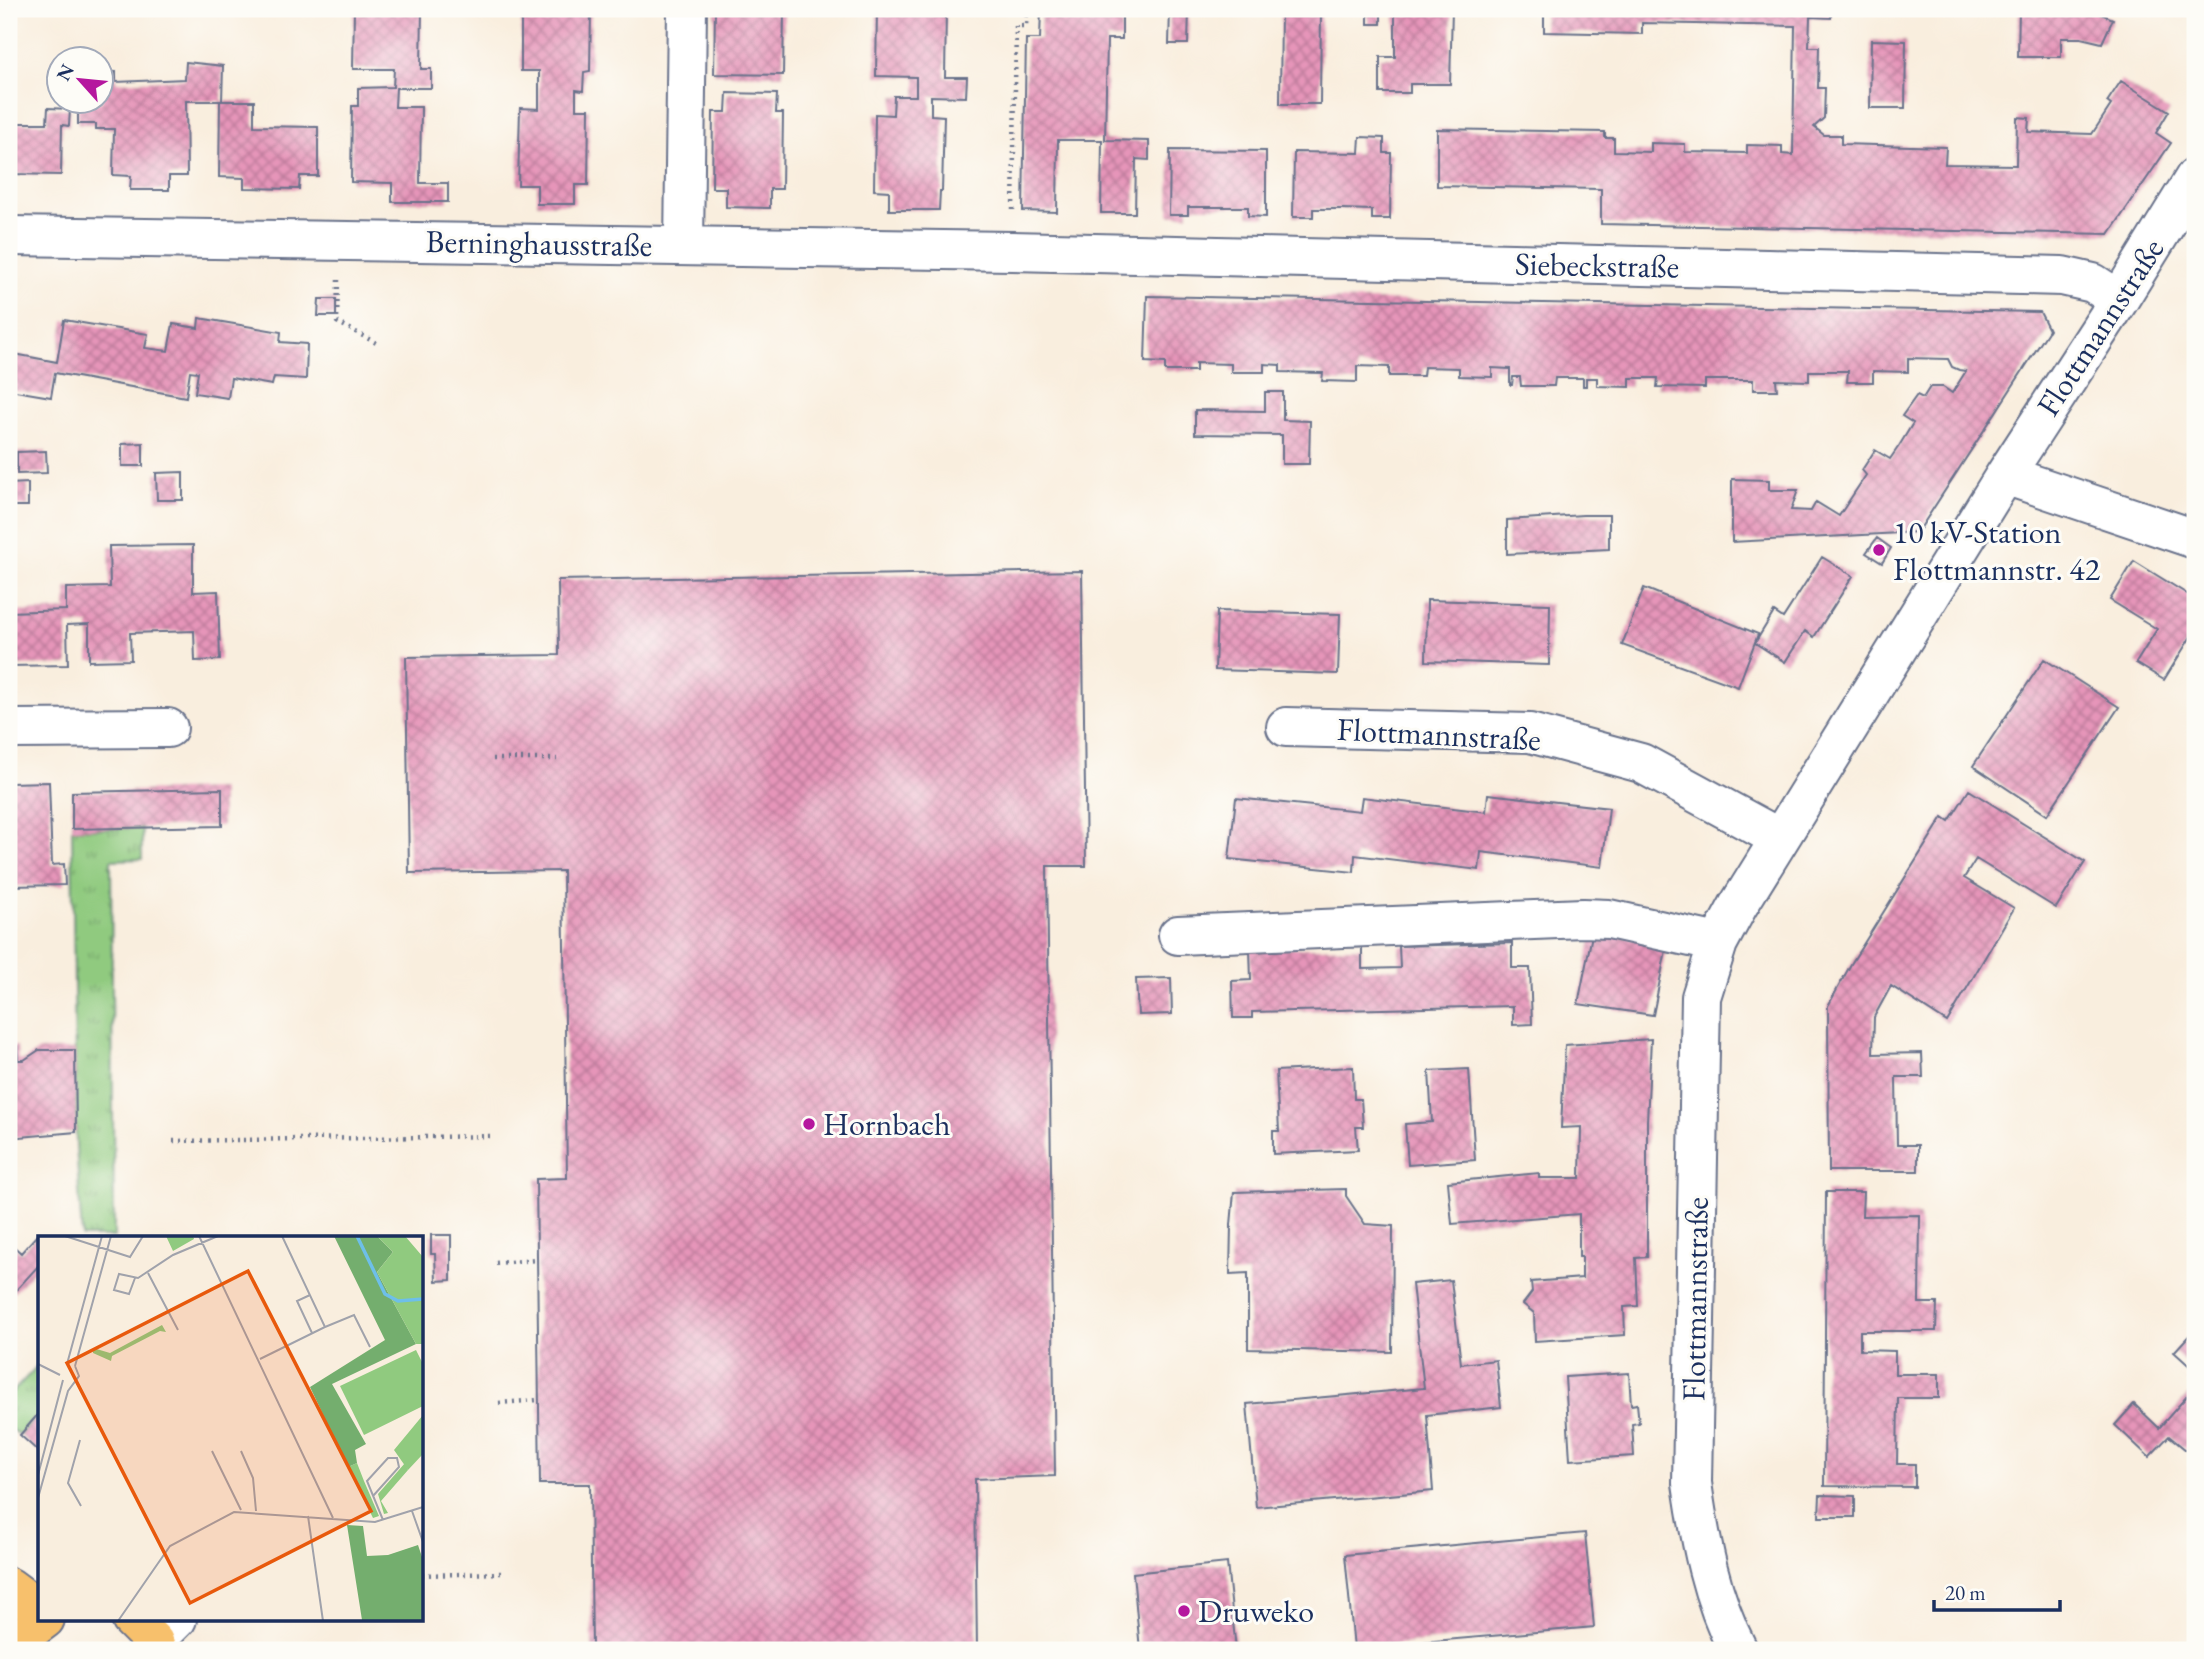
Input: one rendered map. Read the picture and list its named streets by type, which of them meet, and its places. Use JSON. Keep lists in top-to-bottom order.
{
  "streets": {
    "street": ["Berninghausstraße", "Siebeckstraße", "Flottmannstraße"]
  },
  "crossings": [
    ["Berninghausstraße", "Siebeckstraße"],
    ["Siebeckstraße", "Flottmannstraße"]
  ],
  "places": ["10 kV-Station Flottmannstr. 42", "Hornbach", "Druweko"],
  "scale_bar": "20 m",
  "north": "top left"
}
